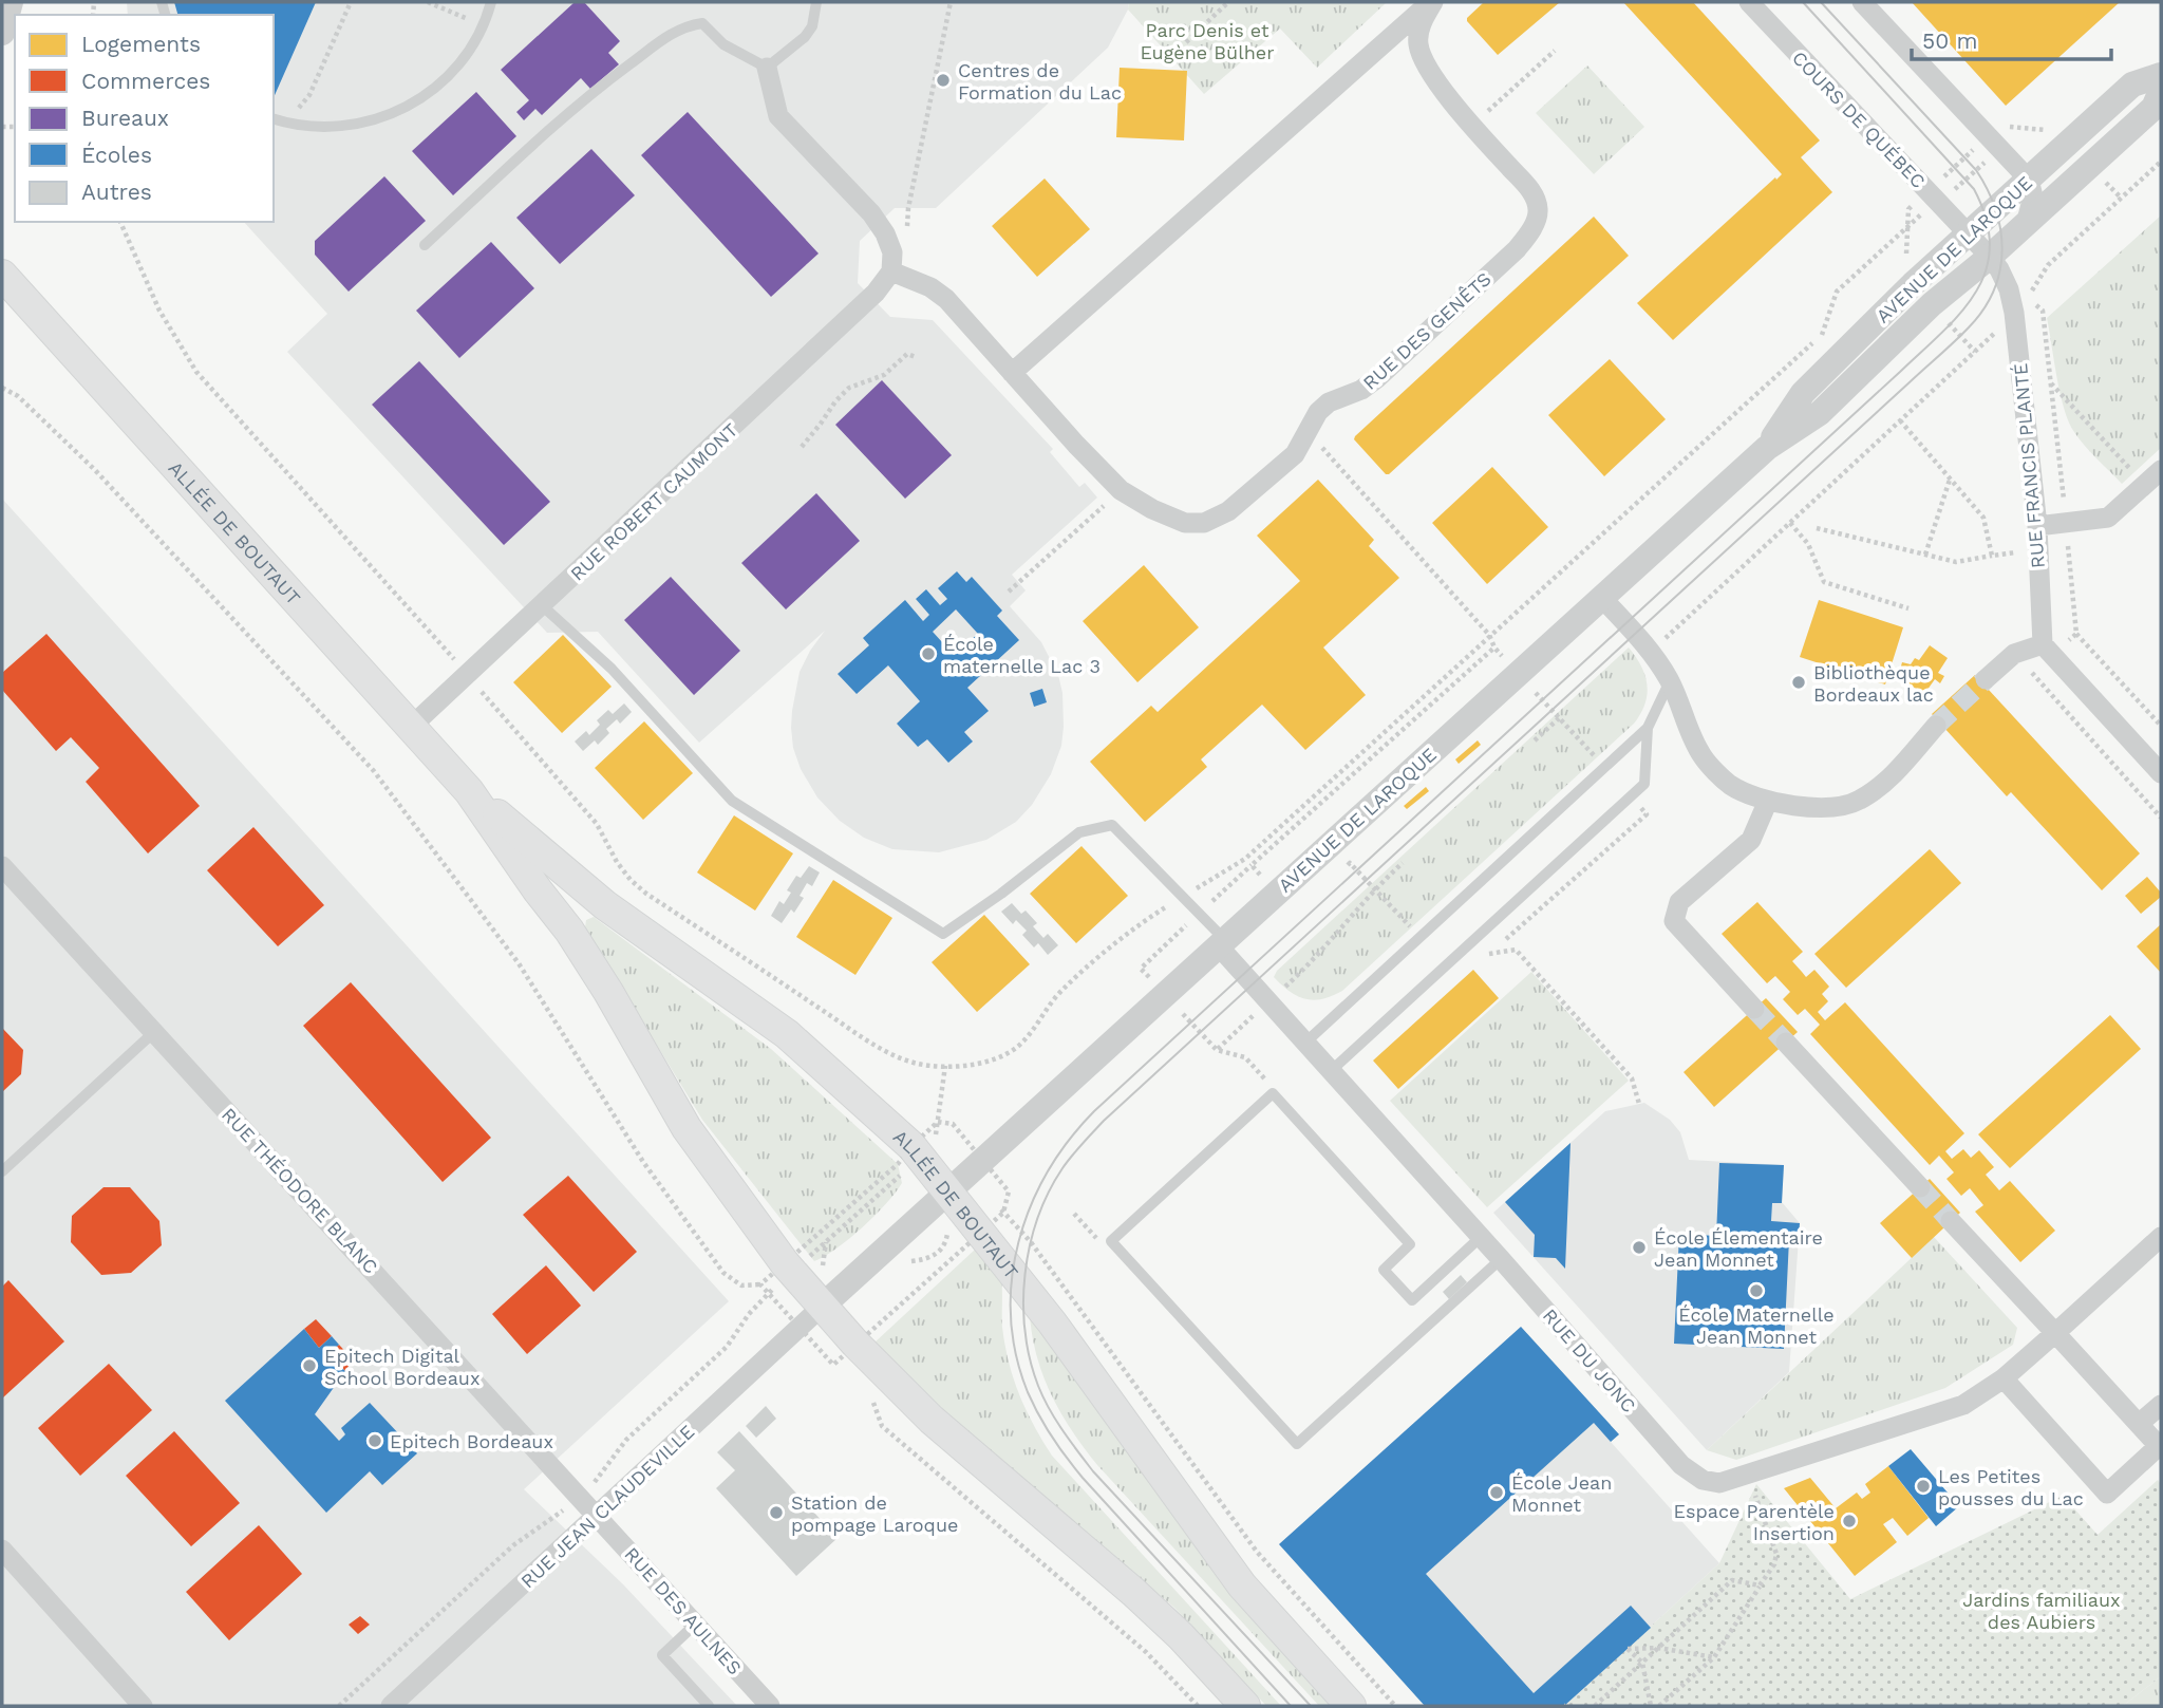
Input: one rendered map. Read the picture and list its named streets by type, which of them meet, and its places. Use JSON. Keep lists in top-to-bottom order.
{
  "streets": {
    "main road": ["ALLÉE DE BOUTAUT"],
    "street": [
      "COURS DE QUÉBEC",
      "AVENUE DE LAROQUE",
      "RUE DES GENÊTS",
      "RUE FRANCIS PLANTÉ",
      "RUE ROBERT CAUMONT",
      "RUE THÉODORE BLANC",
      "RUE DU JONC",
      "RUE JEAN CLAUDEVILLE",
      "RUE DES AULNES"
    ]
  },
  "crossings": [
    ["COURS DE QUÉBEC", "AVENUE DE LAROQUE"],
    ["COURS DE QUÉBEC", "RUE FRANCIS PLANTÉ"],
    ["AVENUE DE LAROQUE", "RUE FRANCIS PLANTÉ"],
    ["AVENUE DE LAROQUE", "ALLÉE DE BOUTAUT"],
    ["AVENUE DE LAROQUE", "RUE DU JONC"],
    ["AVENUE DE LAROQUE", "RUE JEAN CLAUDEVILLE"],
    ["RUE DES GENÊTS", "RUE ROBERT CAUMONT"],
    ["RUE ROBERT CAUMONT", "ALLÉE DE BOUTAUT"],
    ["ALLÉE DE BOUTAUT", "RUE JEAN CLAUDEVILLE"],
    ["RUE THÉODORE BLANC", "RUE JEAN CLAUDEVILLE"],
    ["RUE THÉODORE BLANC", "RUE DES AULNES"],
    ["RUE JEAN CLAUDEVILLE", "RUE DES AULNES"]
  ],
  "parks": ["Parc Denis et Eugène Bülher", "Jardins familiaux des Aubiers"],
  "places": [
    "Centres de Formation du Lac",
    "École maternelle Lac 3",
    "Bibliothèque Bordeaux lac",
    "École Élementaire Jean Monnet",
    "École Maternelle Jean Monnet",
    "Epitech Digital School Bordeaux",
    "Epitech Bordeaux",
    "Les Petites pousses du Lac",
    "École Jean Monnet",
    "Station de pompage Laroque",
    "Espace Parentèle Insertion"
  ],
  "legend": [
    "Logements",
    "Commerces",
    "Bureaux",
    "Écoles",
    "Autres"
  ],
  "scale_bar": "50 m"
}
